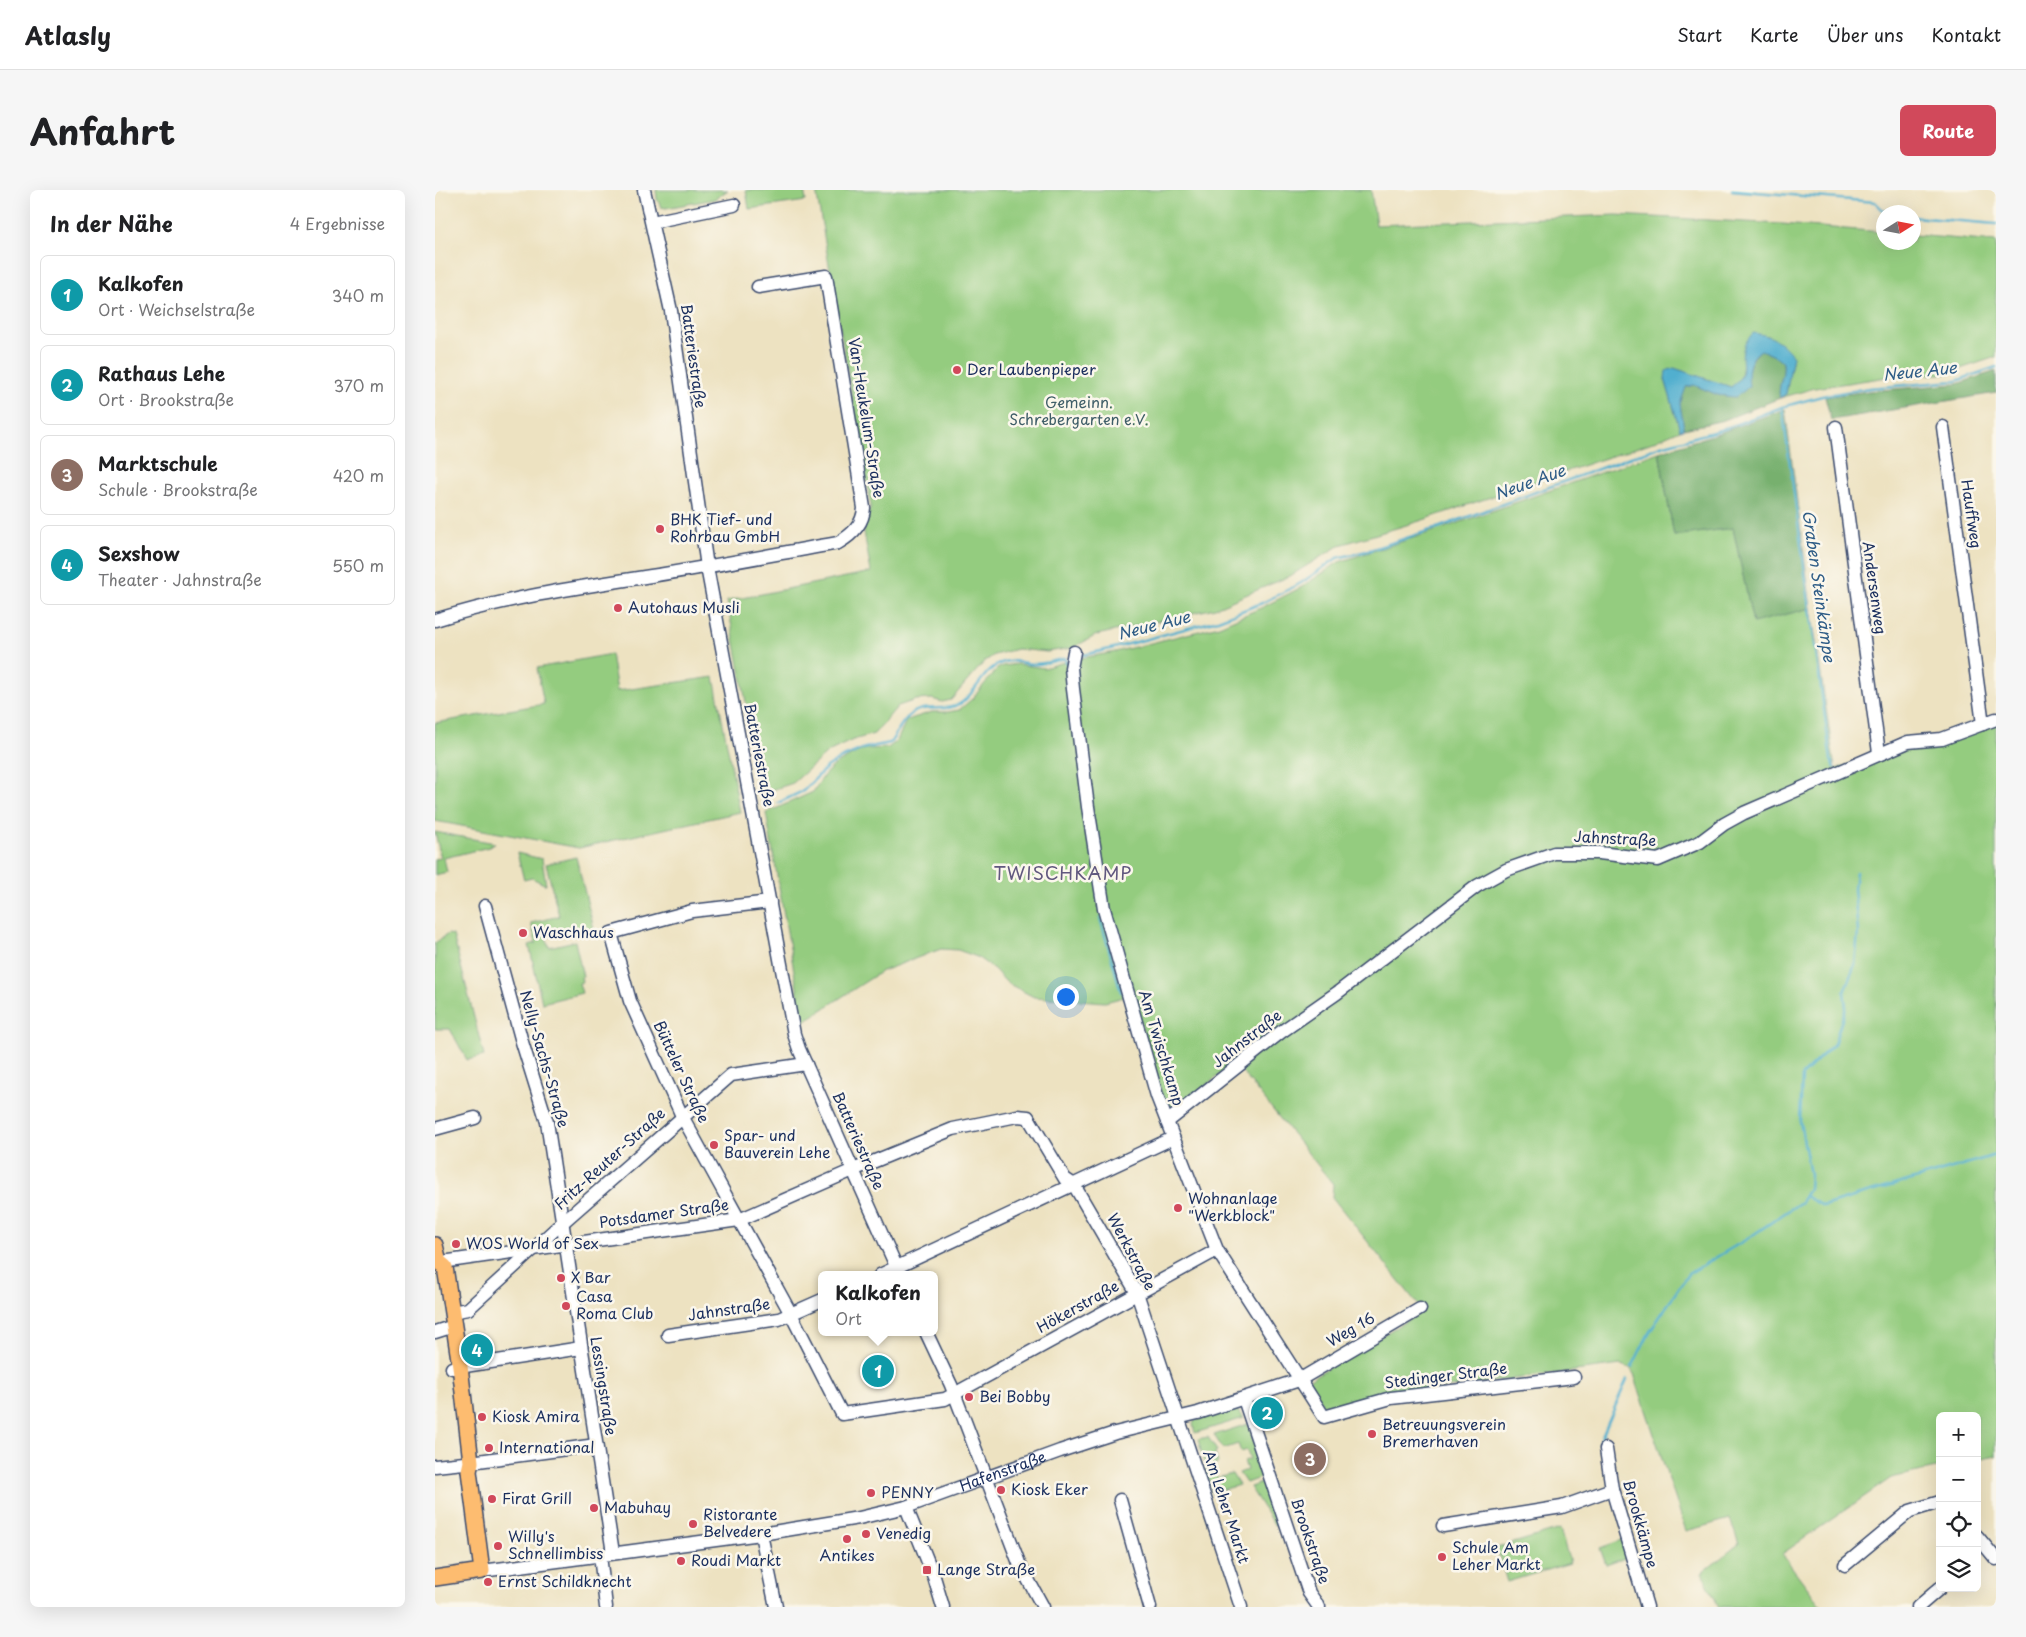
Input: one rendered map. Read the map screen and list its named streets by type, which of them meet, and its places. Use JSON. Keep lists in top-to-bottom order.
{
  "streets": {
    "main road": ["Hafenstraße"],
    "street": [
      "Batteriestraße",
      "Van-Heukelum-Straße",
      "Hauffweg",
      "Andersenweg",
      "Jahnstraße",
      "Am Twischkamp",
      "Nelly-Sachs-Straße",
      "Bütteler Straße",
      "Fritz-Reuter-Straße",
      "Potsdamer Straße",
      "Werkstraße",
      "Hökerstraße",
      "Weg 16",
      "Stedinger Straße",
      "Lessingstraße",
      "Am Leher Markt",
      "Brookkämpe",
      "Brookstraße"
    ]
  },
  "crossings": [
    ["Batteriestraße", "Van-Heukelum-Straße"],
    ["Batteriestraße", "Bütteler Straße"],
    ["Batteriestraße", "Fritz-Reuter-Straße"],
    ["Batteriestraße", "Potsdamer Straße"],
    ["Hauffweg", "Jahnstraße"],
    ["Andersenweg", "Jahnstraße"],
    ["Jahnstraße", "Am Twischkamp"],
    ["Jahnstraße", "Bütteler Straße"],
    ["Am Twischkamp", "Hökerstraße"],
    ["Am Twischkamp", "Weg 16"],
    ["Am Twischkamp", "Stedinger Straße"],
    ["Am Twischkamp", "Hafenstraße"],
    ["Nelly-Sachs-Straße", "Fritz-Reuter-Straße"],
    ["Nelly-Sachs-Straße", "Lessingstraße"],
    ["Bütteler Straße", "Fritz-Reuter-Straße"],
    ["Bütteler Straße", "Potsdamer Straße"],
    ["Bütteler Straße", "Hökerstraße"],
    ["Fritz-Reuter-Straße", "Potsdamer Straße"],
    ["Fritz-Reuter-Straße", "Lessingstraße"],
    ["Potsdamer Straße", "Werkstraße"],
    ["Potsdamer Straße", "Lessingstraße"],
    ["Werkstraße", "Hökerstraße"],
    ["Werkstraße", "Hafenstraße"],
    ["Werkstraße", "Am Leher Markt"],
    ["Weg 16", "Hafenstraße"],
    ["Lessingstraße", "Hafenstraße"],
    ["Hafenstraße", "Am Leher Markt"],
    ["Hafenstraße", "Brookstraße"]
  ],
  "districts": ["TWISCHKAMP"],
  "water": ["Neue Aue", "Graben Steinkämpe"],
  "parks": ["Gemeinn. Schrebergarten e.V."],
  "places": {
    "other": [
      "Der Laubenpieper",
      "BHK Tief- und Rohrbau GmbH",
      "Autohaus Musli",
      "Waschhaus",
      "Spar- und Bauverein Lehe",
      "Wohnanlage \"Werkblock\"",
      "WOS World of Sex",
      "X Bar",
      "Casa Roma Club",
      "Bei Bobby",
      "Kiosk Amira",
      "Betreuungsverein Bremerhaven",
      "International",
      "Kiosk Eker",
      "PENNY",
      "Firat Grill",
      "Mabuhay",
      "Ristorante Belvedere",
      "Venedig",
      "Antikes",
      "Willy's Schnellimbiss",
      "Schule Am Leher Markt",
      "Roudi Markt",
      "Ernst Schildknecht"
    ],
    "transit": ["Lange Straße"]
  },
  "north": "right",
  "page": {
    "header": "Atlasly",
    "nav": [
      "Start",
      "Karte",
      "Über uns",
      "Kontakt"
    ],
    "title": "Anfahrt",
    "buttons": "Route",
    "heading": ["In der Nähe", "4 Ergebnisse"],
    "list": [
      {
        "mark": "1",
        "name": "Kalkofen",
        "note": "Ort · Weichselstraße",
        "value": "340 m"
      },
      {
        "mark": "2",
        "name": "Rathaus Lehe",
        "note": "Ort · Brookstraße",
        "value": "370 m"
      },
      {
        "mark": "3",
        "name": "Marktschule",
        "note": "Schule · Brookstraße",
        "value": "420 m"
      },
      {
        "mark": "4",
        "name": "Sexshow",
        "note": "Theater · Jahnstraße",
        "value": "550 m"
      }
    ],
    "popup": ["Kalkofen", "Ort"],
    "pins": [
      "4",
      "1",
      "2",
      "3"
    ],
    "map_buttons": ["+", "−"]
  }
}
